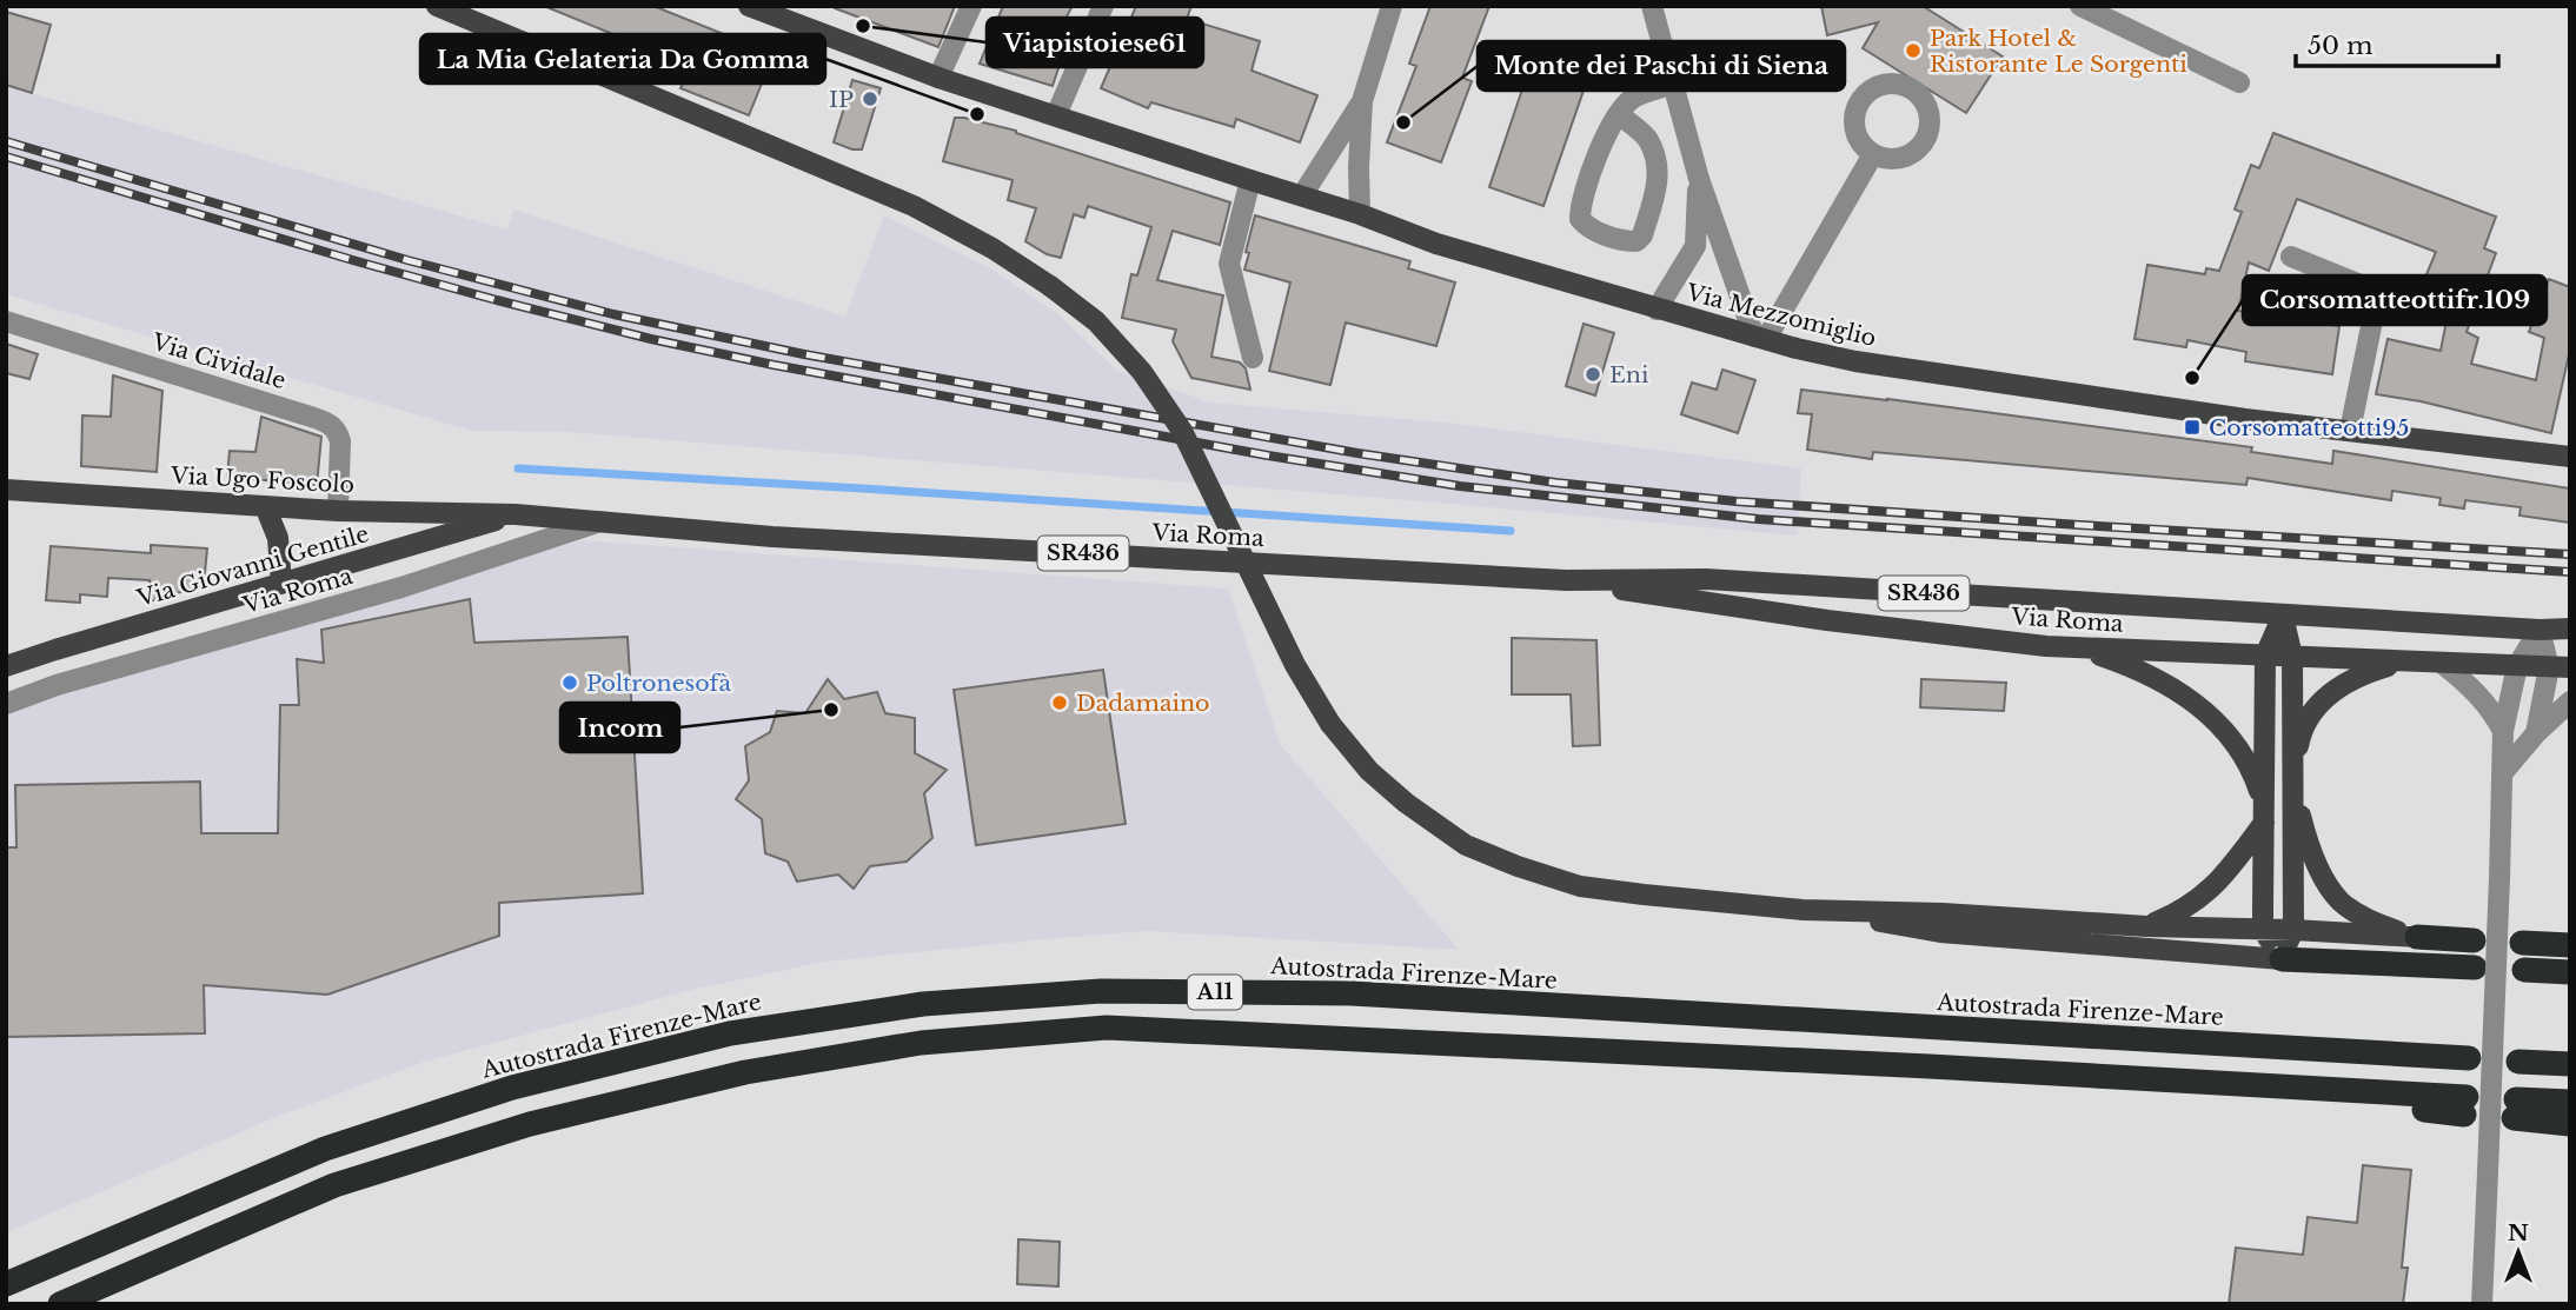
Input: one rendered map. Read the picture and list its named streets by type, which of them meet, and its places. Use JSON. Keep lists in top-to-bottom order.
{
  "streets": {
    "highway": ["Autostrada Firenze-Mare", "A11"],
    "main road": [
      "Via Mezzomiglio",
      "Via Ugo Foscolo",
      "Via Roma",
      "SR436",
      "Via Giovanni Gentile"
    ],
    "street": ["Via Cividale"]
  },
  "crossings": [
    ["Via Cividale", "Via Ugo Foscolo"],
    ["Via Ugo Foscolo", "Via Roma"],
    ["Via Ugo Foscolo", "Via Giovanni Gentile"],
    ["Via Roma", "Via Giovanni Gentile"]
  ],
  "places": {
    "other": [
      "Viapistoiese61",
      "Park Hotel & Ristorante Le Sorgenti",
      "IP",
      "La Mia Gelateria Da Gomma",
      "Monte dei Paschi di Siena",
      "Eni",
      "Corsomatteottifr.109",
      "Poltronesofà",
      "Dadamaino",
      "Incom"
    ],
    "transit": ["Corsomatteotti95"]
  },
  "scale_bar": "50 m",
  "north": "top"
}
